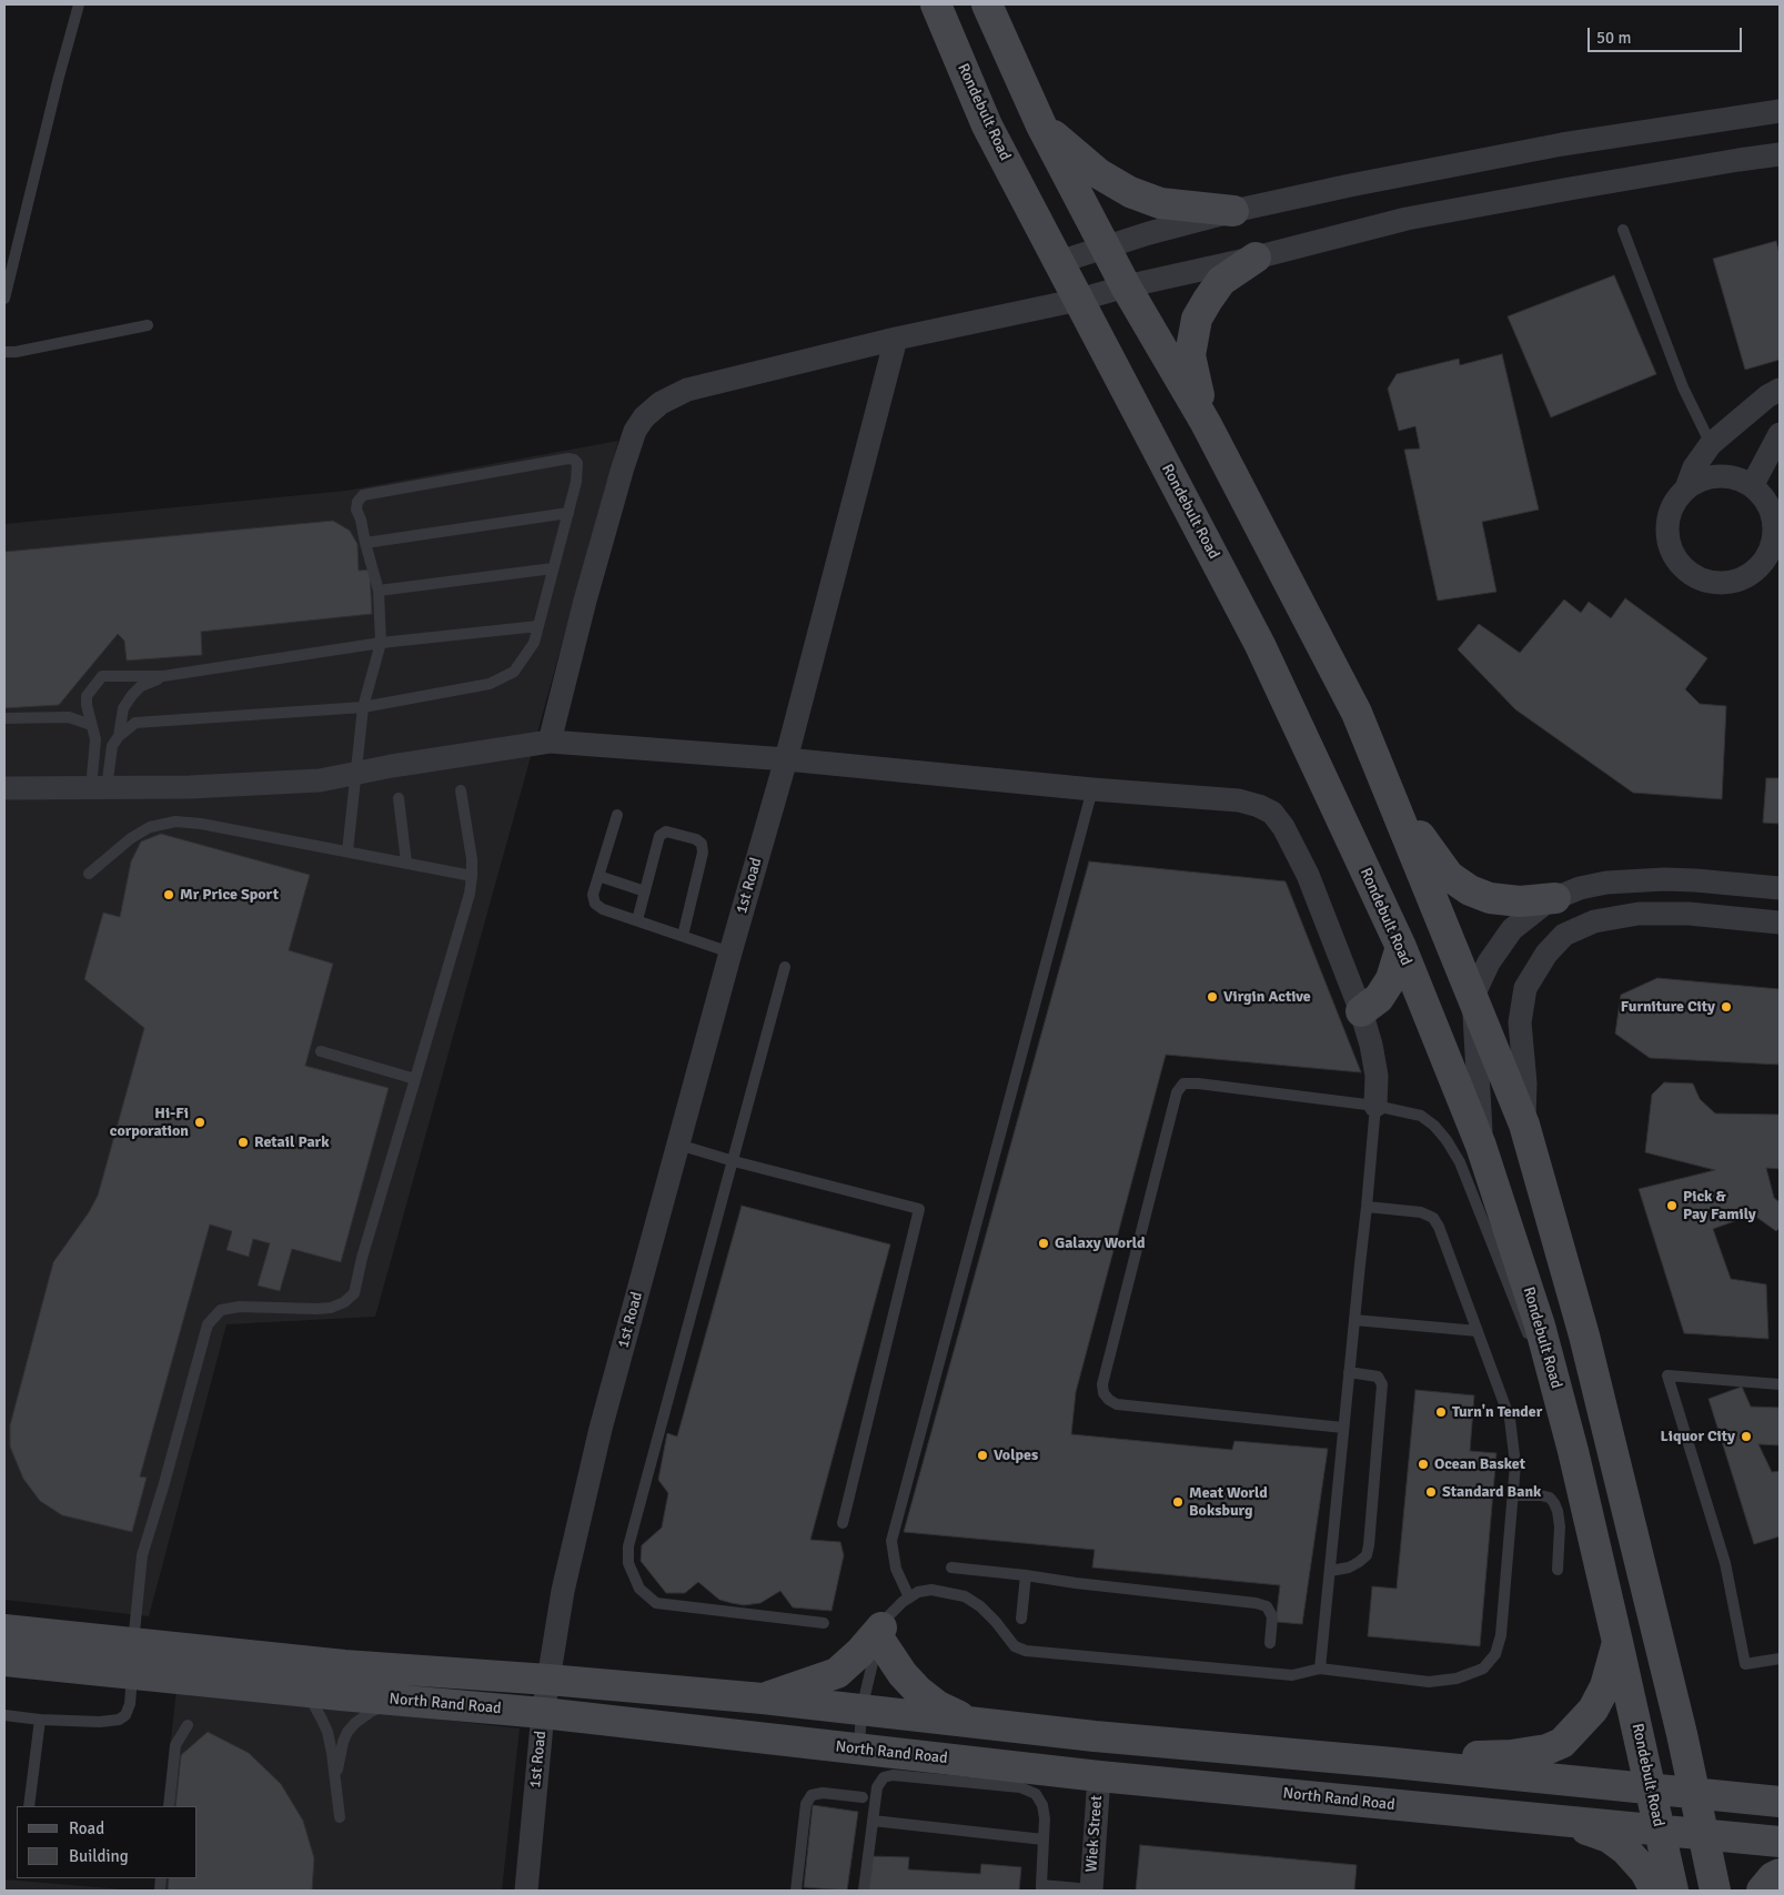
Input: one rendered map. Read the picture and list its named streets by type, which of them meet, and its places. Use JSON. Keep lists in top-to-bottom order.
{
  "streets": {
    "main road": ["Rondebult Road", "North Rand Road"],
    "street": ["1st Road", "Wiek Street"]
  },
  "crossings": [
    ["Rondebult Road", "North Rand Road"],
    ["1st Road", "North Rand Road"],
    ["North Rand Road", "Wiek Street"]
  ],
  "places": [
    "Mr Price Sport",
    "Virgin Active",
    "Furniture City",
    "Hi-Fi corporation",
    "Retail Park",
    "Pick & Pay Family",
    "Galaxy World",
    "Turn'n Tender",
    "Liquor City",
    "Volpes",
    "Ocean Basket",
    "Standard Bank",
    "Meat World Boksburg"
  ],
  "legend": ["Road", "Building"],
  "scale_bar": "50 m"
}
